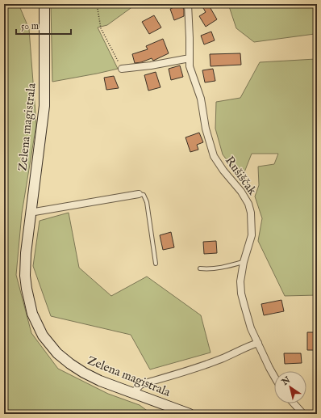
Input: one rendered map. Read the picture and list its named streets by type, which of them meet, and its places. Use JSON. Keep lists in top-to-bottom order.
{
  "streets": {
    "street": ["Zelena magistrala", "Rušiščak"]
  },
  "scale_bar": "50 m",
  "north": "top left"
}
